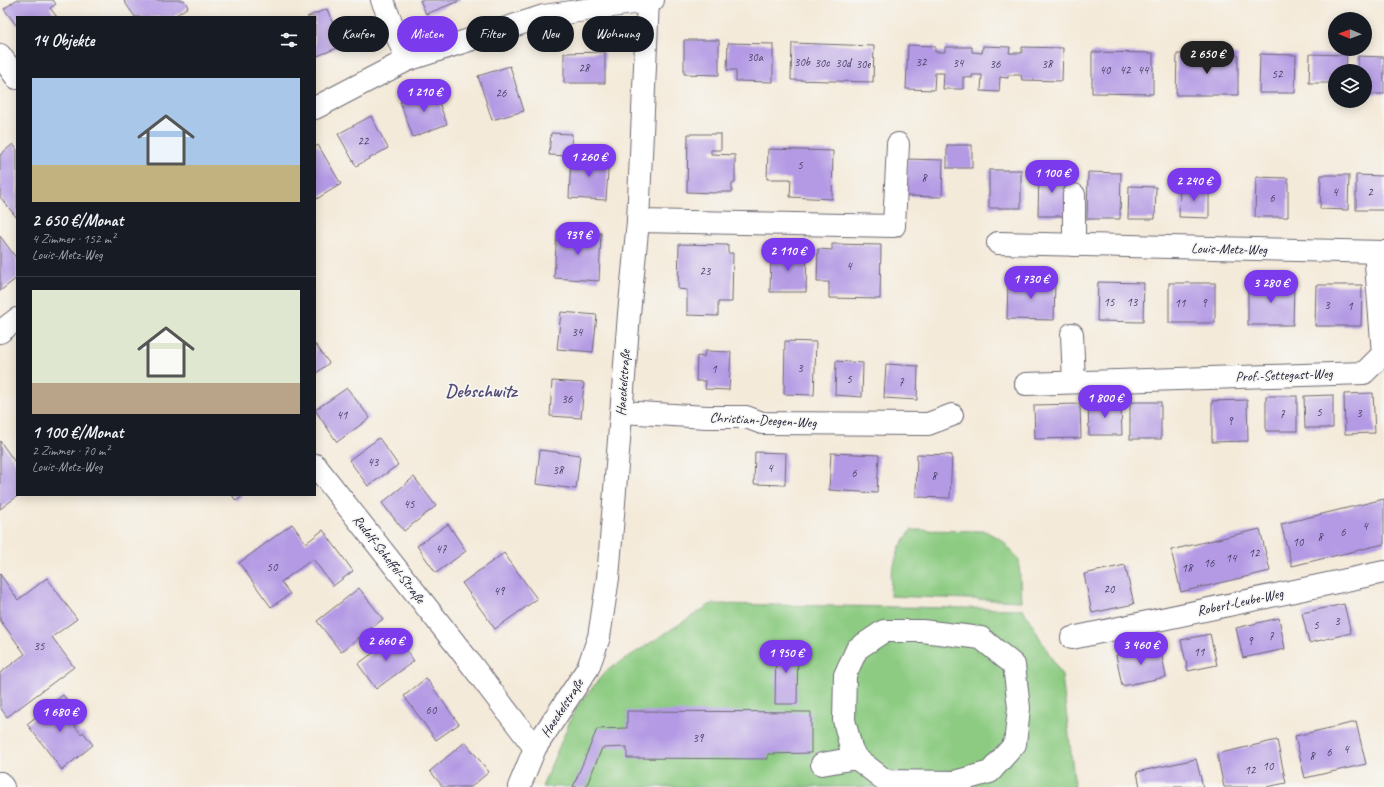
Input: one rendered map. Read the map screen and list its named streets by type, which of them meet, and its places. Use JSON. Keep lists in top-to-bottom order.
{
  "streets": {
    "street": [
      "Louis-Metz-Weg",
      "Prof.-Settegast-Weg",
      "Haeckelstraße",
      "Christian-Deegen-Weg",
      "Rudolf-Scheffel-Straße",
      "Robert-Leube-Weg"
    ]
  },
  "crossings": [
    ["Louis-Metz-Weg", "Prof.-Settegast-Weg"],
    ["Haeckelstraße", "Christian-Deegen-Weg"],
    ["Haeckelstraße", "Rudolf-Scheffel-Straße"]
  ],
  "districts": ["Debschwitz"],
  "house_numbers": [
    "30a",
    "30b",
    "32",
    "30c",
    "30d",
    "34",
    "30e",
    "36",
    "38",
    "28",
    "40",
    "42",
    "44",
    "52",
    "26",
    "22",
    "5",
    "8",
    "4",
    "2",
    "6",
    "4",
    "23",
    "15",
    "13",
    "11",
    "9",
    "3",
    "1",
    "34",
    "3",
    "1",
    "5",
    "7",
    "36",
    "5",
    "3",
    "7",
    "41",
    "9",
    "43",
    "4",
    "38",
    "6",
    "8",
    "45",
    "4",
    "6",
    "8",
    "10",
    "47",
    "12",
    "14",
    "16",
    "50",
    "18",
    "20",
    "49",
    "3",
    "5",
    "7",
    "9",
    "35",
    "11",
    "60",
    "39",
    "4",
    "6",
    "8",
    "10",
    "12"
  ],
  "north": "left",
  "page": {
    "chip": [
      "Kaufen",
      "Mieten",
      "Filter",
      "Neu",
      "Wohnung"
    ],
    "heading": "14 Objekte",
    "price": [
      "2 650 €",
      "1 210 €",
      "1 260 €",
      "1 100 €",
      "2 240 €",
      "939 €",
      "2 110 €",
      "1 730 €",
      "3 280 €",
      "1 800 €",
      "2 660 €",
      "3 460 €",
      "1 950 €",
      "1 680 €"
    ],
    "list": [
      {
        "name": "2 650 €/Monat",
        "note": "4 Zimmer · 152 m² · Louis-Metz-Weg"
      },
      {
        "name": "1 100 €/Monat",
        "note": "2 Zimmer · 70 m² · Louis-Metz-Weg"
      }
    ]
  }
}
